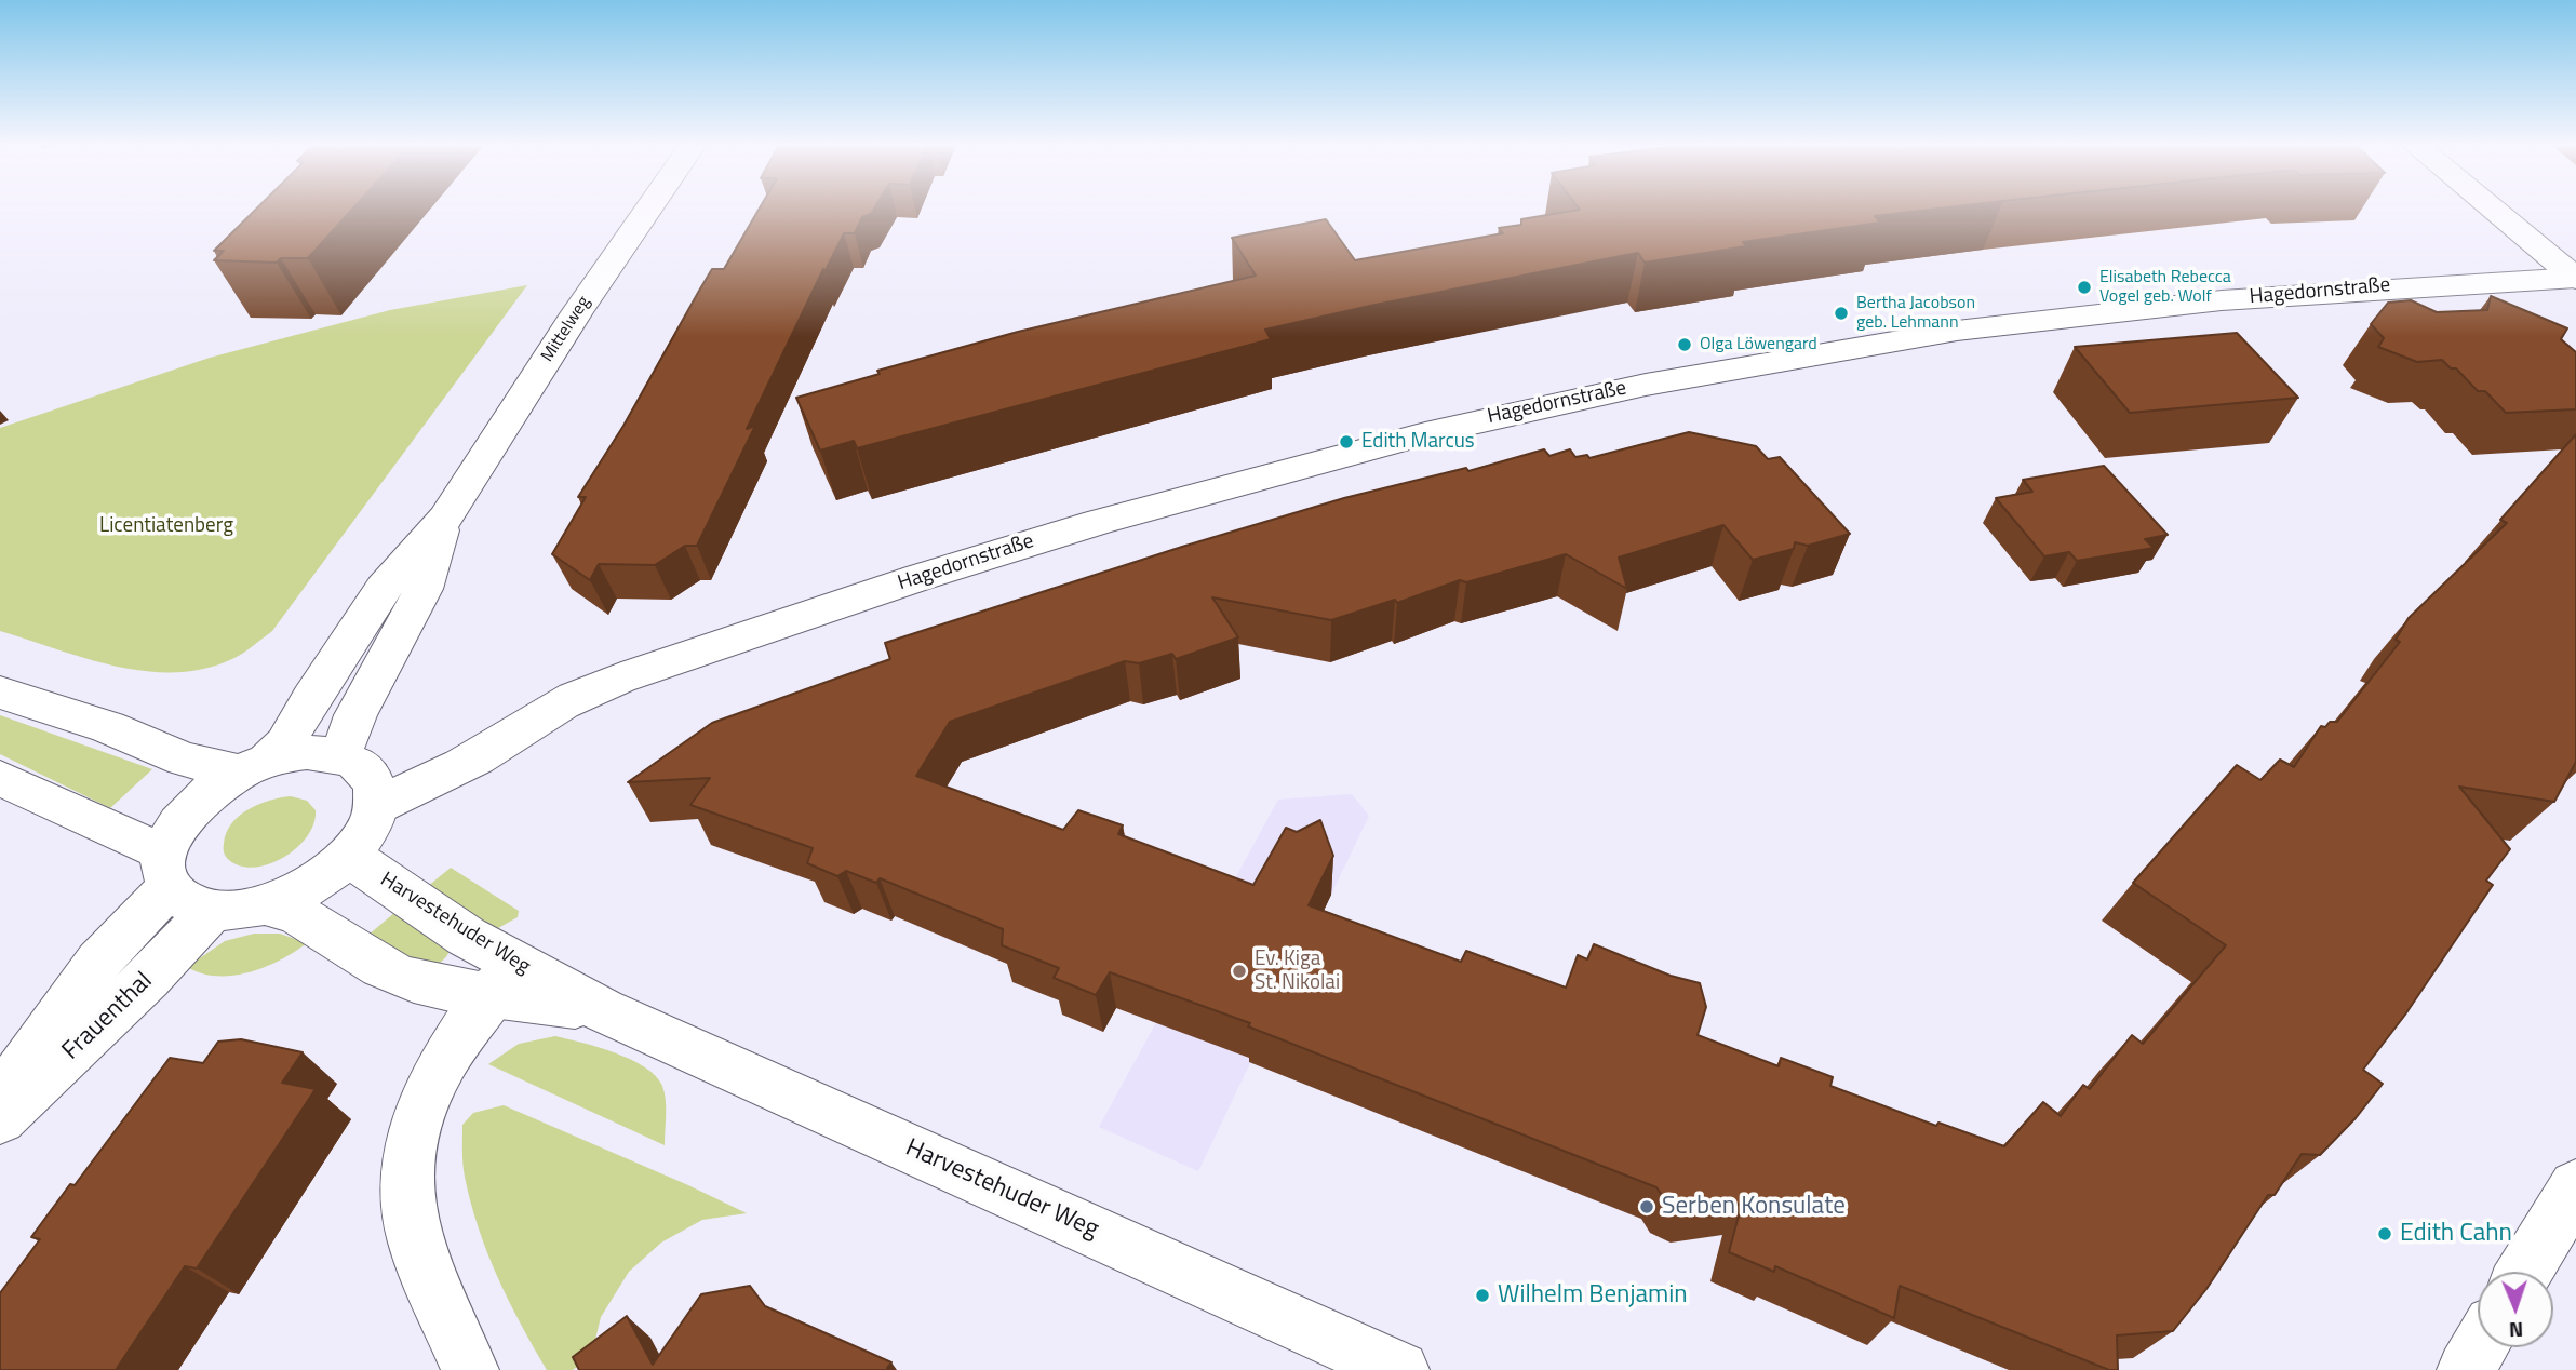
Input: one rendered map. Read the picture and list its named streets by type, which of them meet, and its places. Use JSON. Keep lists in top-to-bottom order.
{
  "streets": {
    "street": [
      "Hagedornstraße",
      "Mittelweg",
      "Harvestehuder Weg",
      "Frauenthal"
    ]
  },
  "crossings": [
    ["Hagedornstraße", "Mittelweg"],
    ["Hagedornstraße", "Harvestehuder Weg"],
    ["Hagedornstraße", "Frauenthal"],
    ["Mittelweg", "Harvestehuder Weg"],
    ["Mittelweg", "Frauenthal"],
    ["Harvestehuder Weg", "Frauenthal"]
  ],
  "parks": ["Licentiatenberg"],
  "places": [
    "Elisabeth Rebecca Vogel geb. Wolf",
    "Bertha Jacobson geb. Lehmann",
    "Olga Löwengard",
    "Edith Marcus",
    "Ev. Kiga St. Nikolai",
    "Serben Konsulate",
    "Edith Cahn",
    "Wilhelm Benjamin"
  ],
  "north": "bottom"
}
